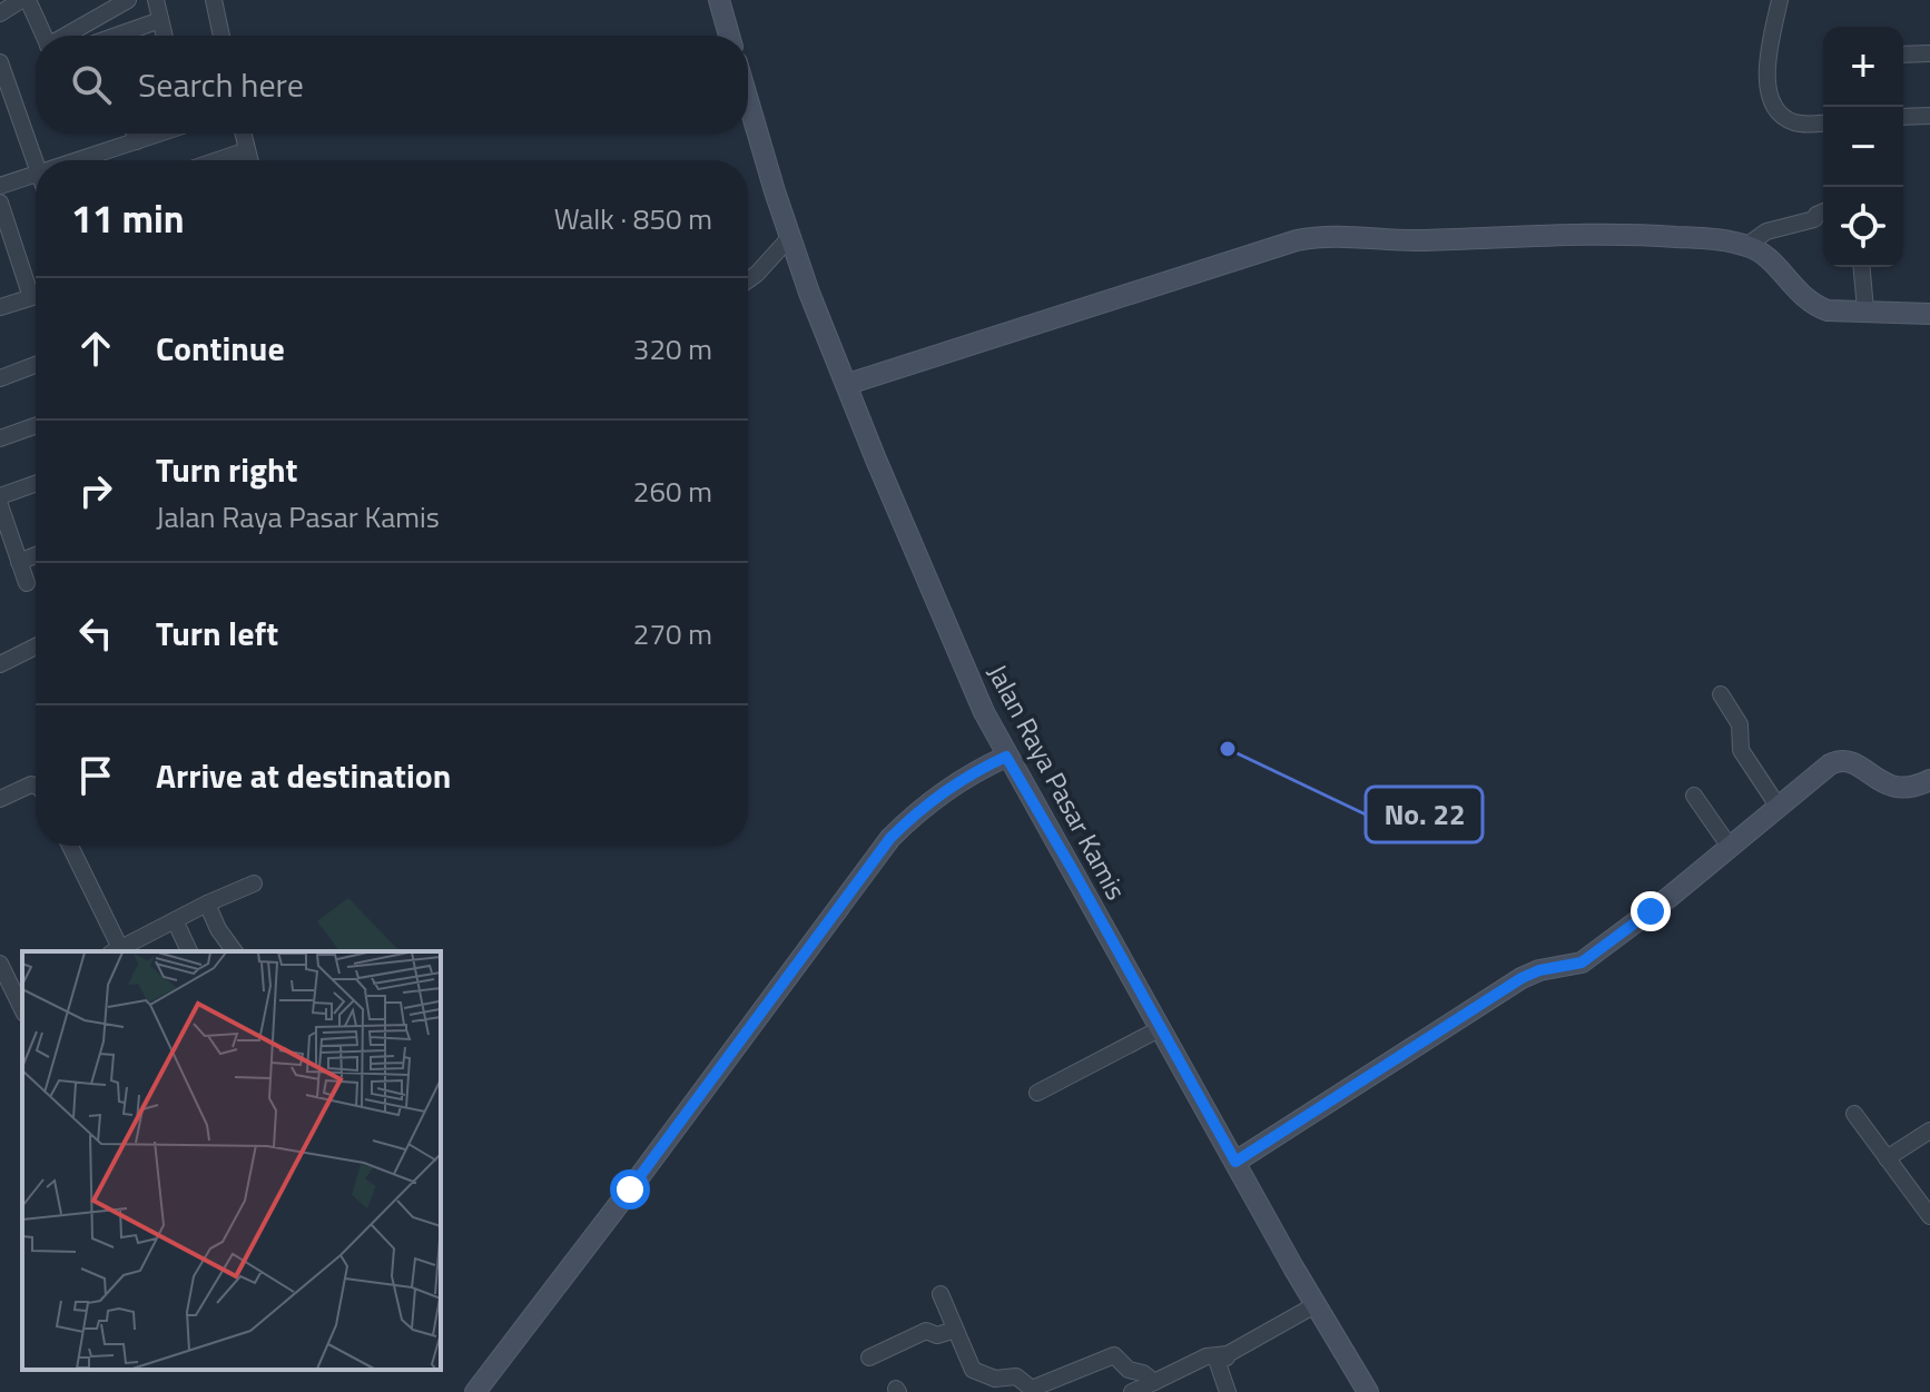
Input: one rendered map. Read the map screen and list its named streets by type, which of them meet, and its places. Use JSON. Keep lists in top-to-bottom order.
{
  "streets": {
    "street": ["Jalan Raya Pasar Kamis"]
  },
  "places": ["No. 22"],
  "page": {
    "map_buttons": ["+", "−"],
    "search": "Search here",
    "heading": ["11 min", "Walk · 850 m"],
    "list": [
      ["Continue", "320 m"],
      ["Turn right", "Jalan Raya Pasar Kamis", "260 m"],
      ["Turn left", "270 m"],
      "Arrive at destination"
    ]
  }
}
